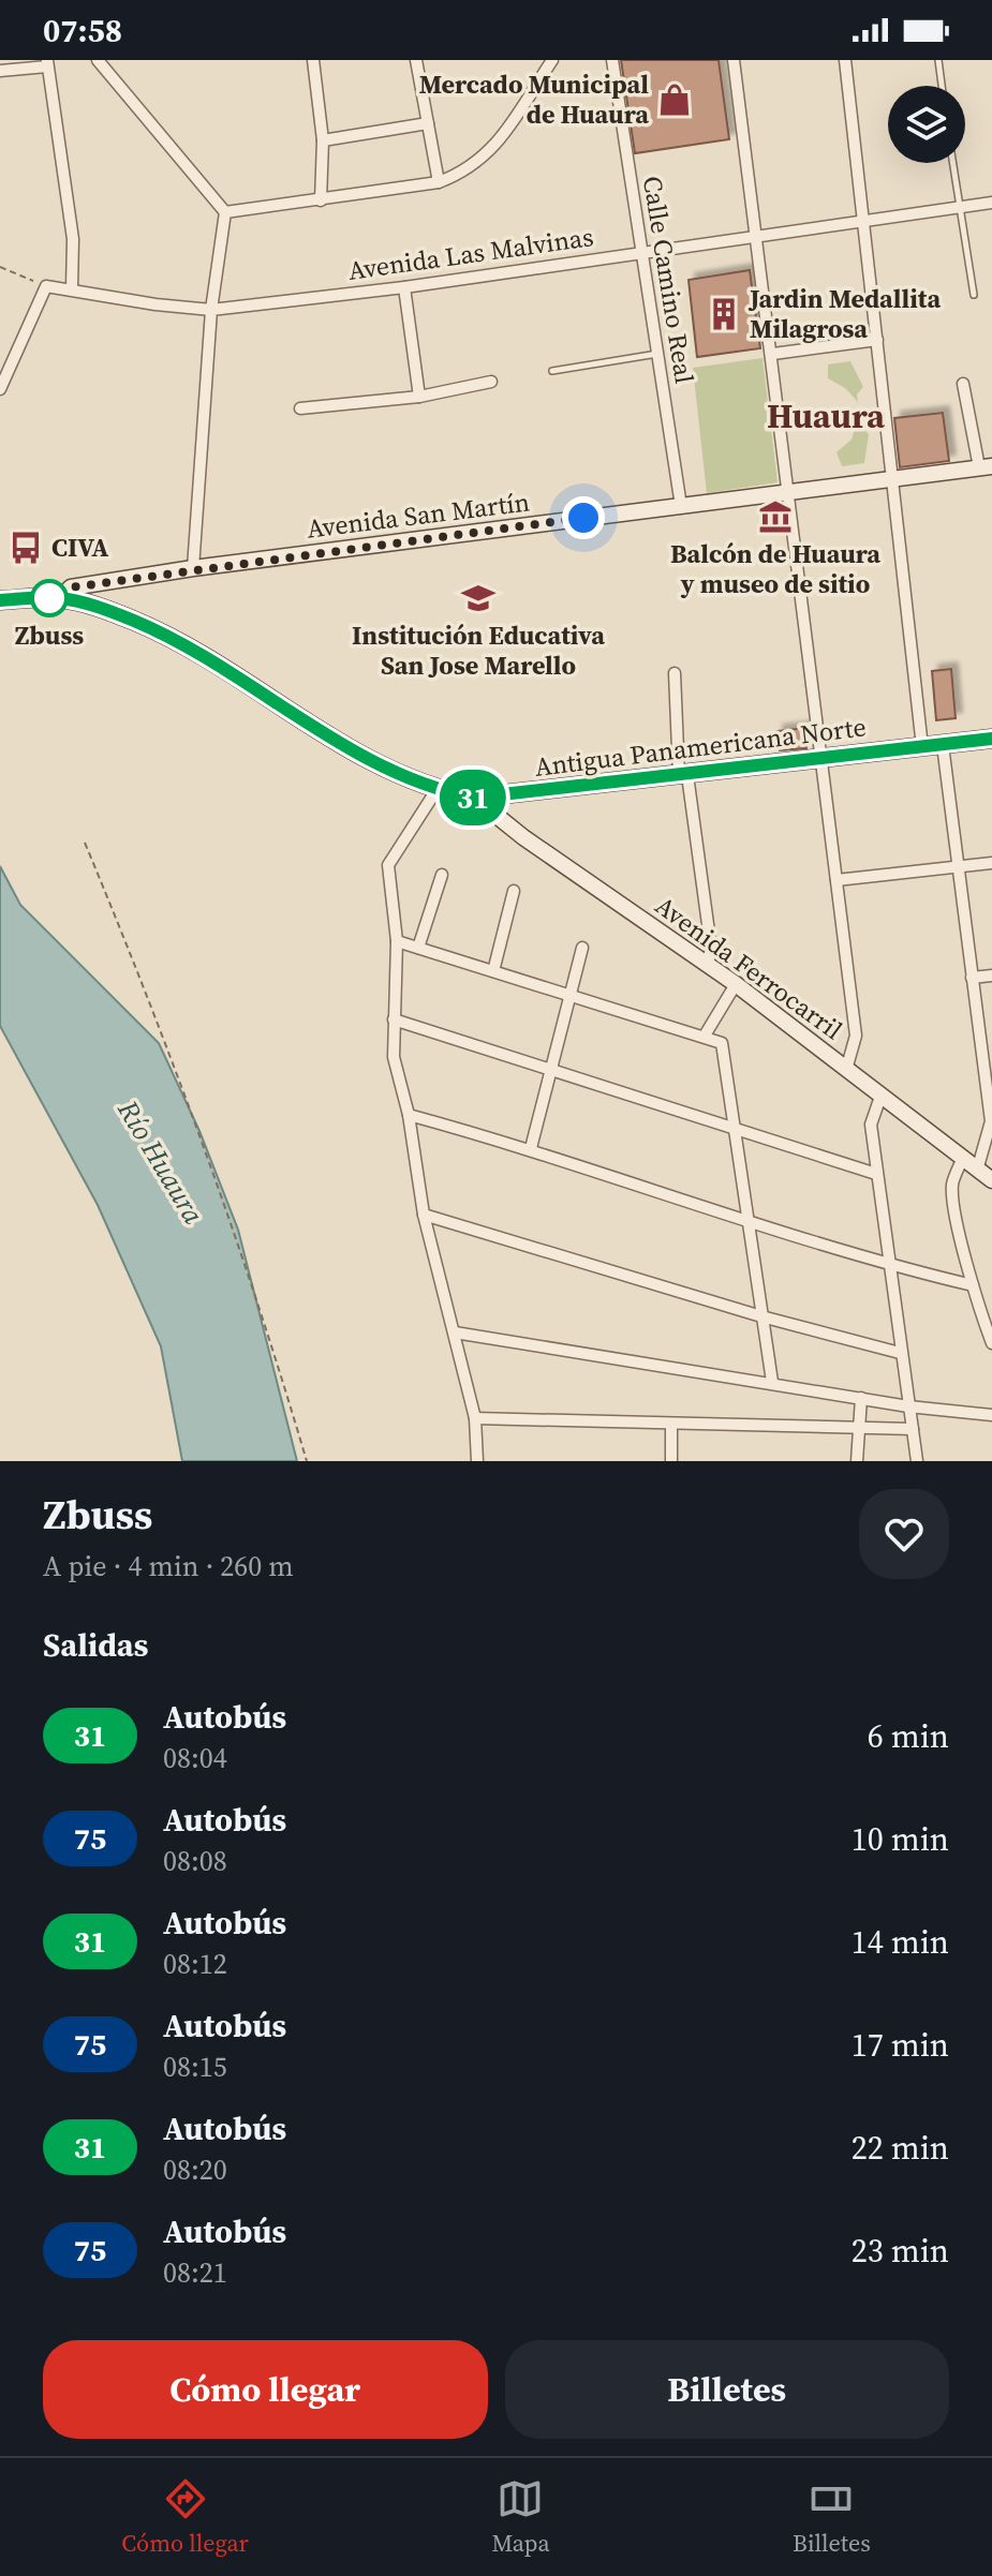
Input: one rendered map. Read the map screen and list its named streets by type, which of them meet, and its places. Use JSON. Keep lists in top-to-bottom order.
{
  "streets": {
    "main road": ["Avenida San Martín", "Antigua Panamericana Norte", "Avenida Ferrocarril"],
    "street": ["Avenida Las Malvinas", "Calle Camino Real"]
  },
  "crossings": [
    ["Avenida Las Malvinas", "Calle Camino Real"],
    ["Calle Camino Real", "Avenida San Martín"],
    ["Avenida San Martín", "Antigua Panamericana Norte"],
    ["Antigua Panamericana Norte", "Avenida Ferrocarril"]
  ],
  "districts": ["Huaura"],
  "water": ["Río Huaura"],
  "places": {
    "shop": ["Mercado Municipal de Huaura"],
    "building": ["Jardin Medallita Milagrosa"],
    "museum": ["Balcón de Huaura y museo de sitio"],
    "bus stop": ["CIVA"],
    "other": ["Zbuss"],
    "school or university": ["Institución Educativa San Jose Marello"]
  },
  "lines": ["bus line 31"],
  "page": {
    "status": "07:58",
    "on_map": "31",
    "heading": [
      ["Zbuss", "A pie · 4 min · 260 m"],
      "Salidas"
    ],
    "list": [
      {
        "mark": "31",
        "name": "Autobús",
        "note": "08:04",
        "value": "6 min"
      },
      {
        "mark": "75",
        "name": "Autobús",
        "note": "08:08",
        "value": "10 min"
      },
      {
        "mark": "31",
        "name": "Autobús",
        "note": "08:12",
        "value": "14 min"
      },
      {
        "mark": "75",
        "name": "Autobús",
        "note": "08:15",
        "value": "17 min"
      },
      {
        "mark": "31",
        "name": "Autobús",
        "note": "08:20",
        "value": "22 min"
      },
      {
        "mark": "75",
        "name": "Autobús",
        "note": "08:21",
        "value": "23 min"
      }
    ],
    "buttons": ["Cómo llegar", "Billetes"],
    "tabs": ["Cómo llegar", "Mapa", "Billetes"]
  }
}
